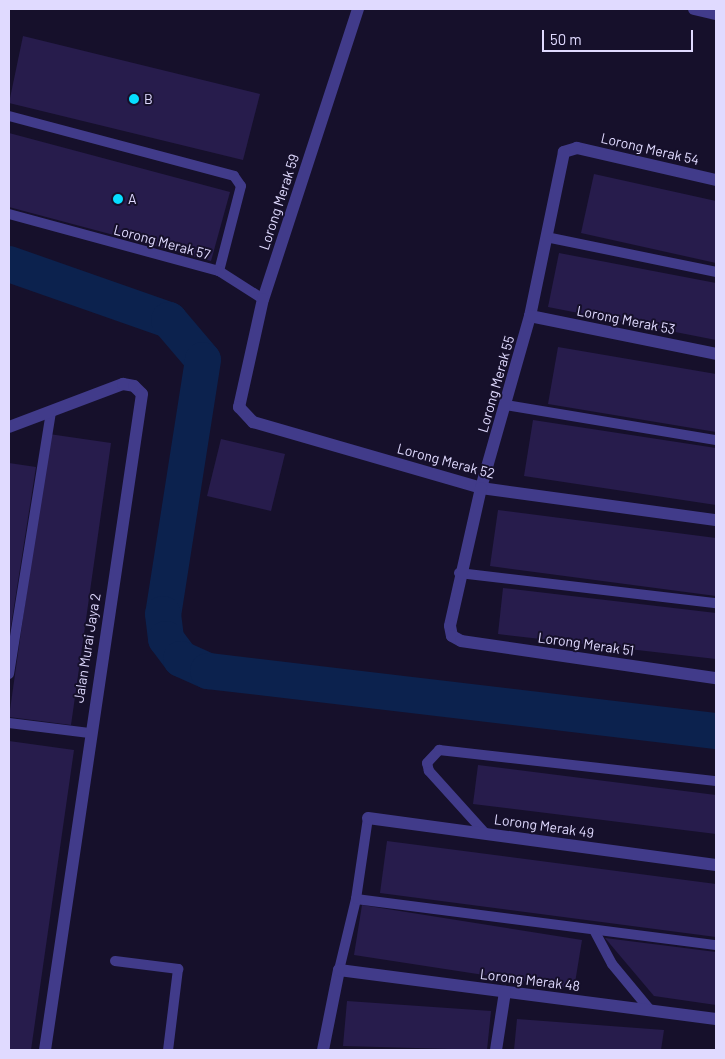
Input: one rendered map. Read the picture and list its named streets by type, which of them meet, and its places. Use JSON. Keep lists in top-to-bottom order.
{
  "streets": {
    "street": [
      "Lorong Merak 54",
      "Lorong Merak 59",
      "Lorong Merak 53",
      "Lorong Merak 55",
      "Lorong Merak 52",
      "Lorong Merak 51",
      "Jalan Murai Jaya 2",
      "Lorong Merak 49",
      "Lorong Merak 48"
    ],
    "lane": ["Lorong Merak 57"]
  },
  "crossings": [
    ["Lorong Merak 54", "Lorong Merak 55"],
    ["Lorong Merak 59", "Lorong Merak 52"],
    ["Lorong Merak 53", "Lorong Merak 55"],
    ["Lorong Merak 55", "Lorong Merak 52"],
    ["Lorong Merak 55", "Lorong Merak 51"]
  ],
  "places": ["B", "A"],
  "scale_bar": "50 m"
}
